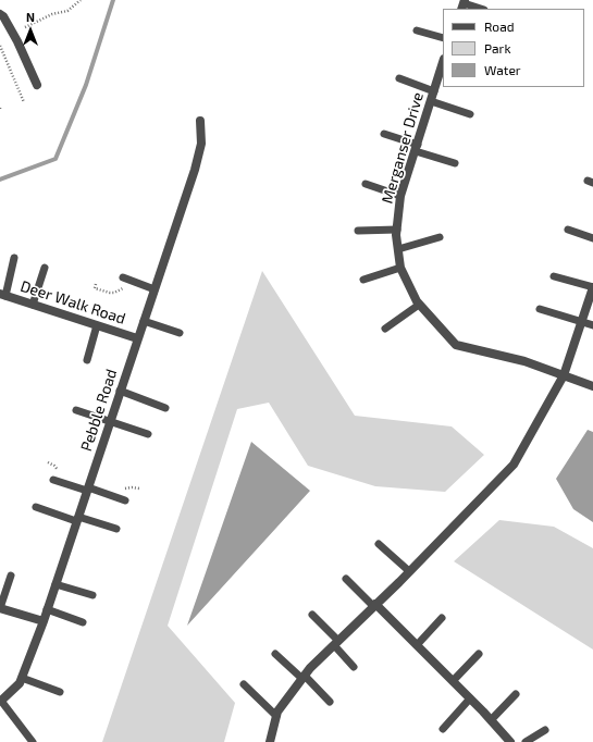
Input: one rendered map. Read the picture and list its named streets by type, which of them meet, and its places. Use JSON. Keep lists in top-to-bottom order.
{
  "streets": {
    "street": ["Merganser Drive", "Deer Walk Road", "Pebble Road"]
  },
  "crossings": [
    ["Deer Walk Road", "Pebble Road"]
  ],
  "legend": ["Road", "Park", "Water"],
  "north": "top"
}
